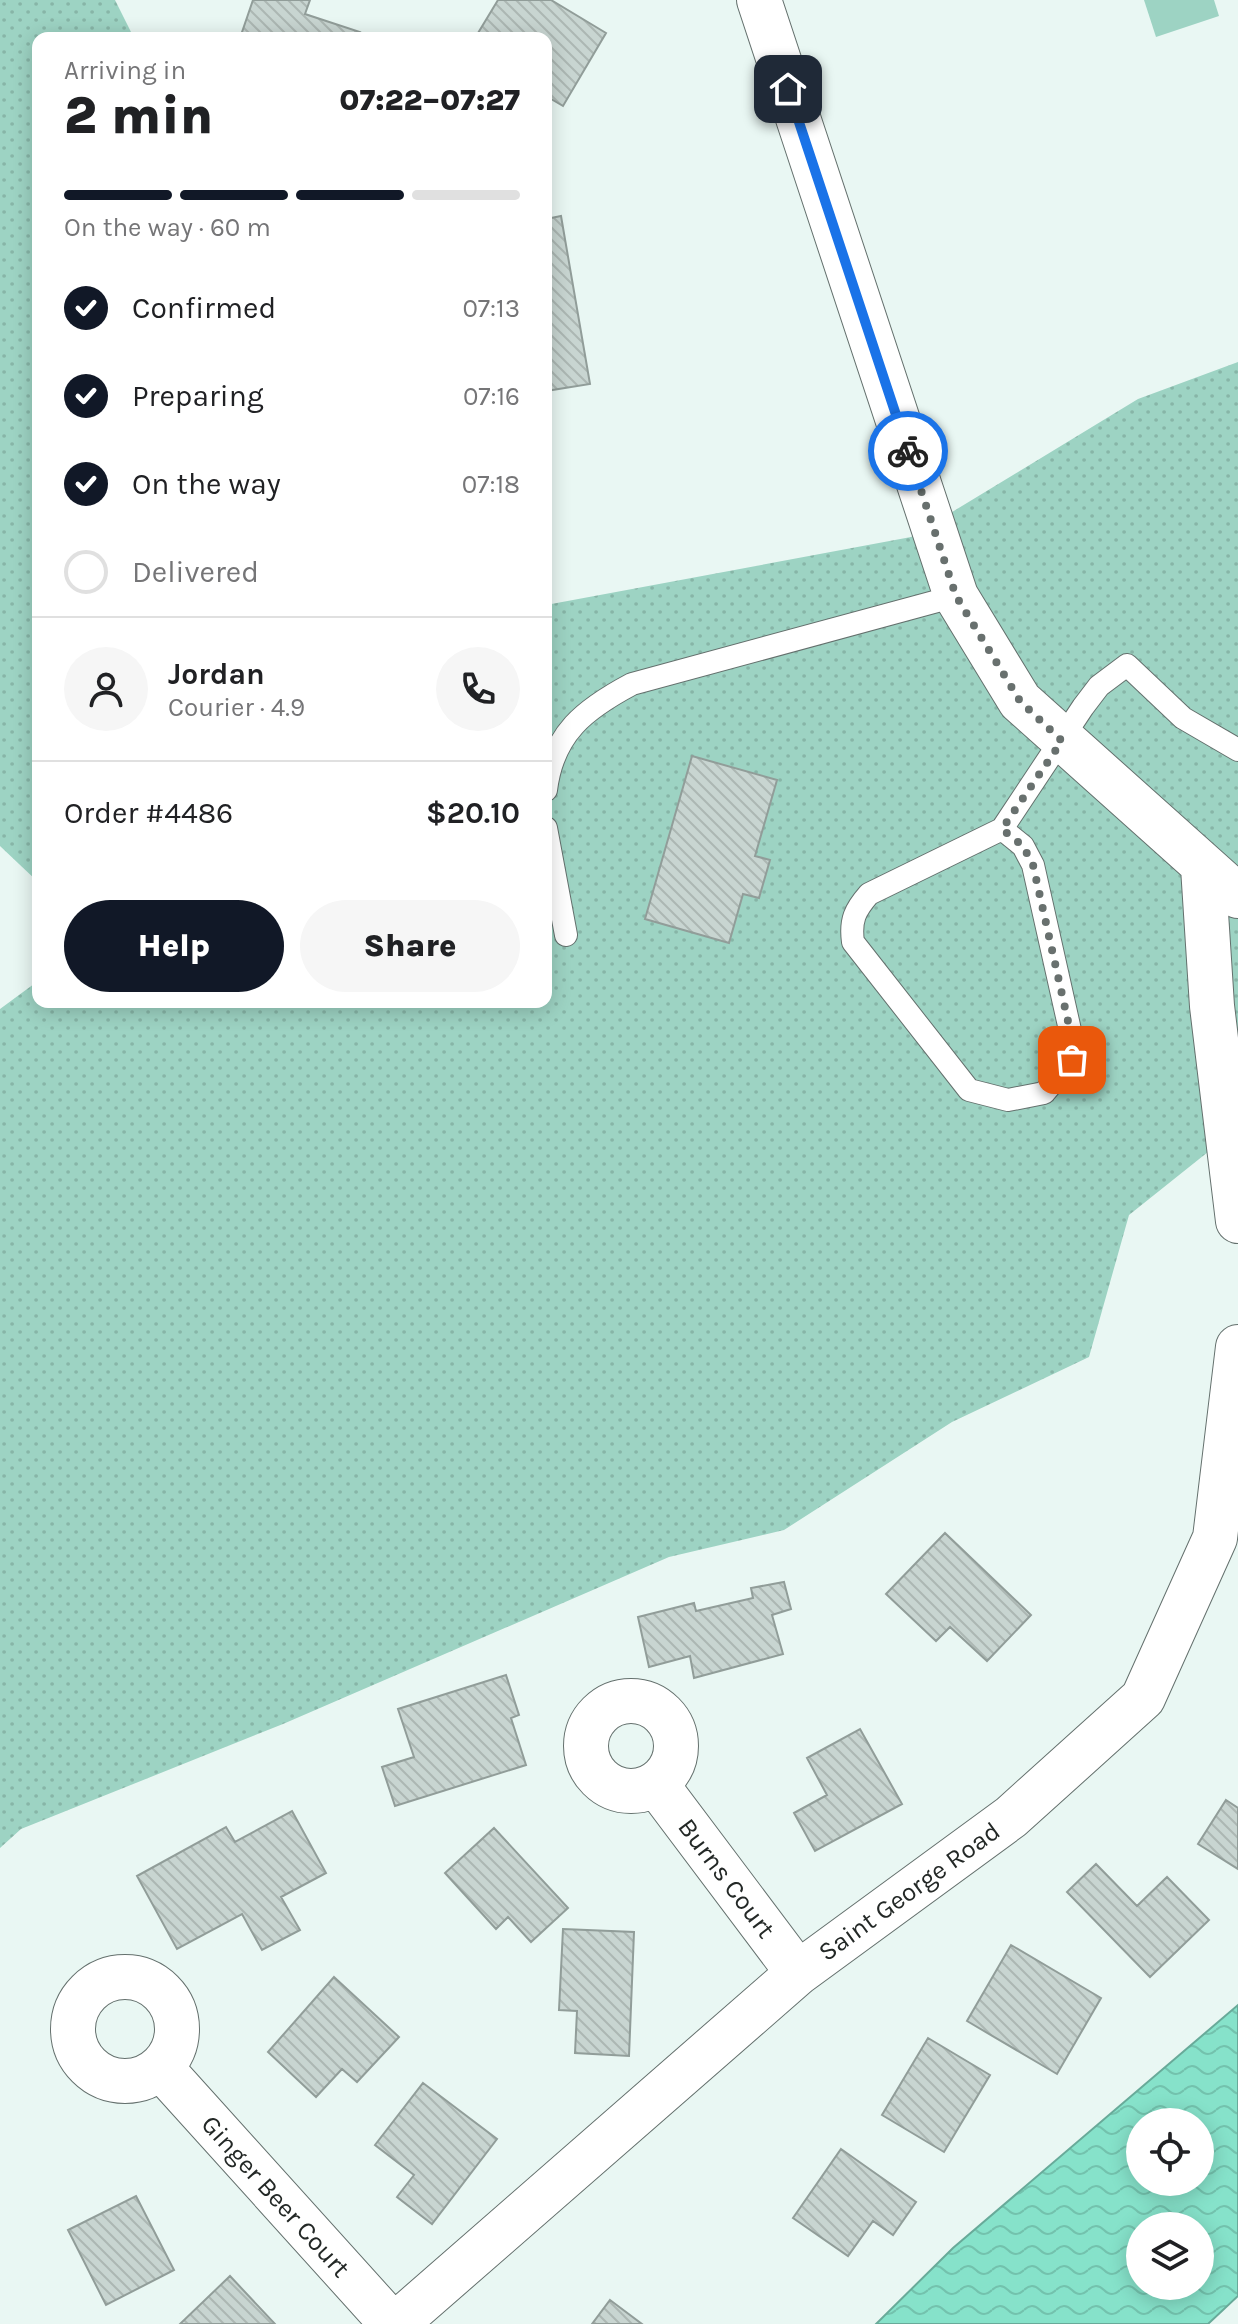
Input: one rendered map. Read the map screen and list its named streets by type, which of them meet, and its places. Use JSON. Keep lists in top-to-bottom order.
{
  "streets": {
    "street": ["Burns Court", "Saint George Road", "Ginger Beer Court"]
  },
  "crossings": [
    ["Burns Court", "Saint George Road"],
    ["Saint George Road", "Ginger Beer Court"]
  ],
  "page": {
    "heading": ["2 min", "Arriving in", "07:22–07:27"],
    "panel": [
      "Jordan",
      "Courier · 4.9",
      "Order #4486",
      "$20.10"
    ],
    "bar": "On the way · 60 m",
    "list": [
      ["Confirmed", "07:13"],
      ["Preparing", "07:16"],
      ["On the way", "07:18"],
      "Delivered"
    ],
    "buttons": ["Help", "Share"]
  }
}
